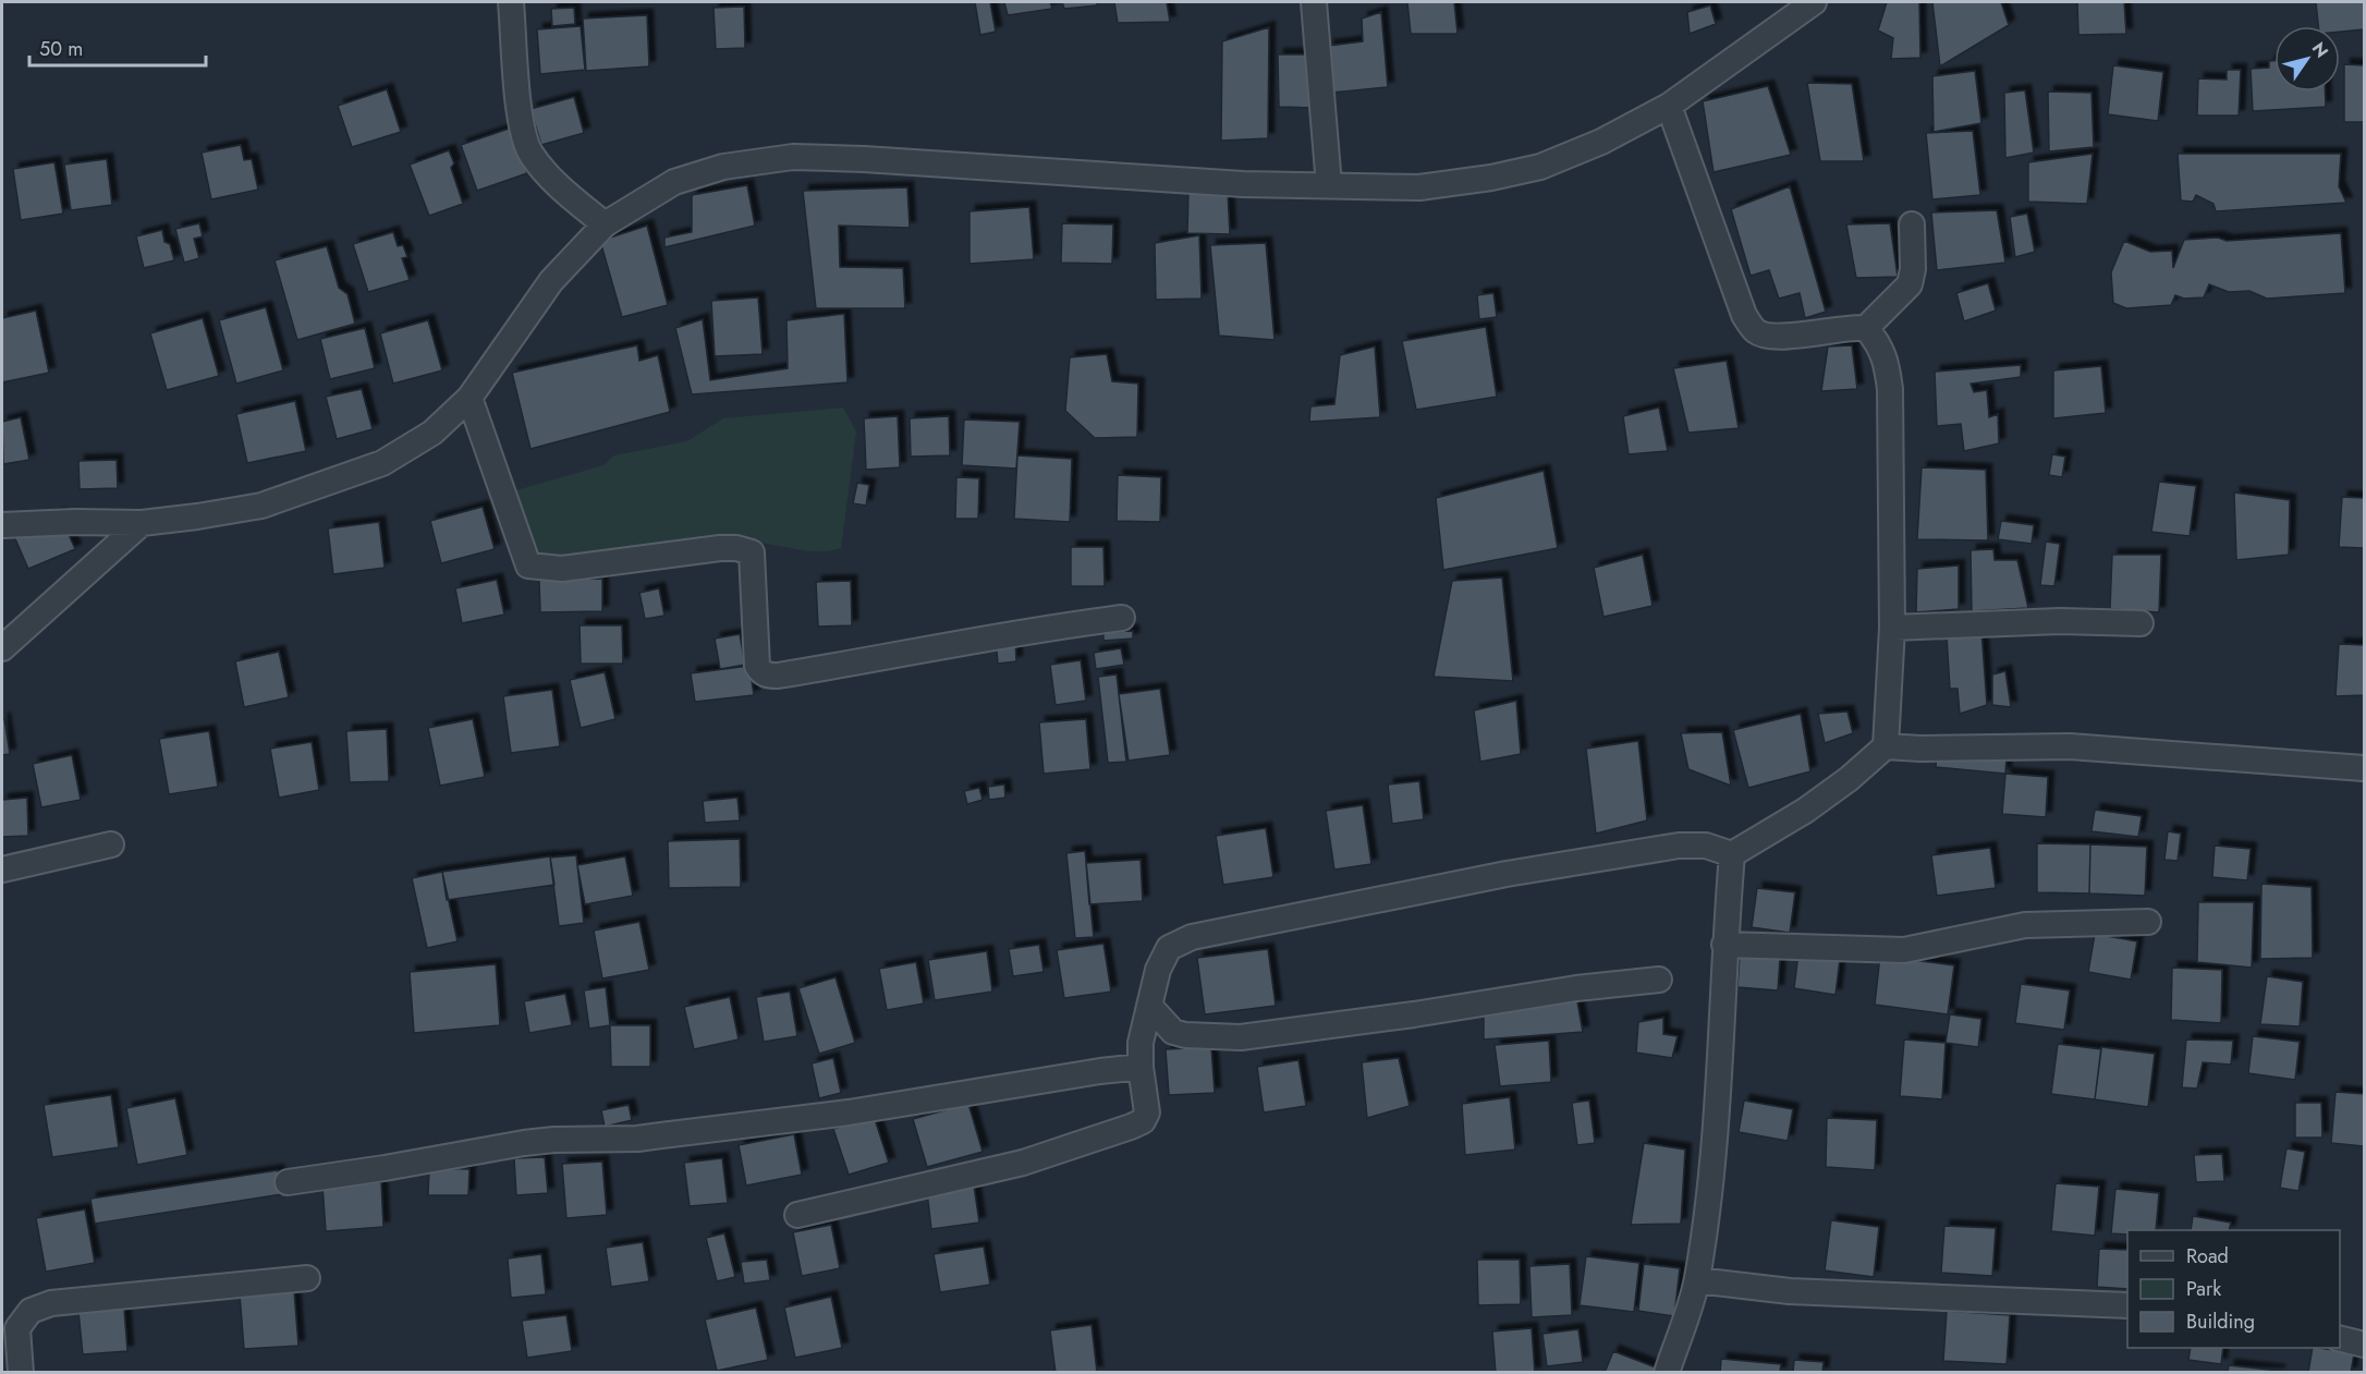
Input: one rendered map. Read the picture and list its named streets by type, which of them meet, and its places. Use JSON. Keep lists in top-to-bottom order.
{
  "legend": ["Road", "Park", "Building"],
  "scale_bar": "50 m",
  "north": "top right"
}
